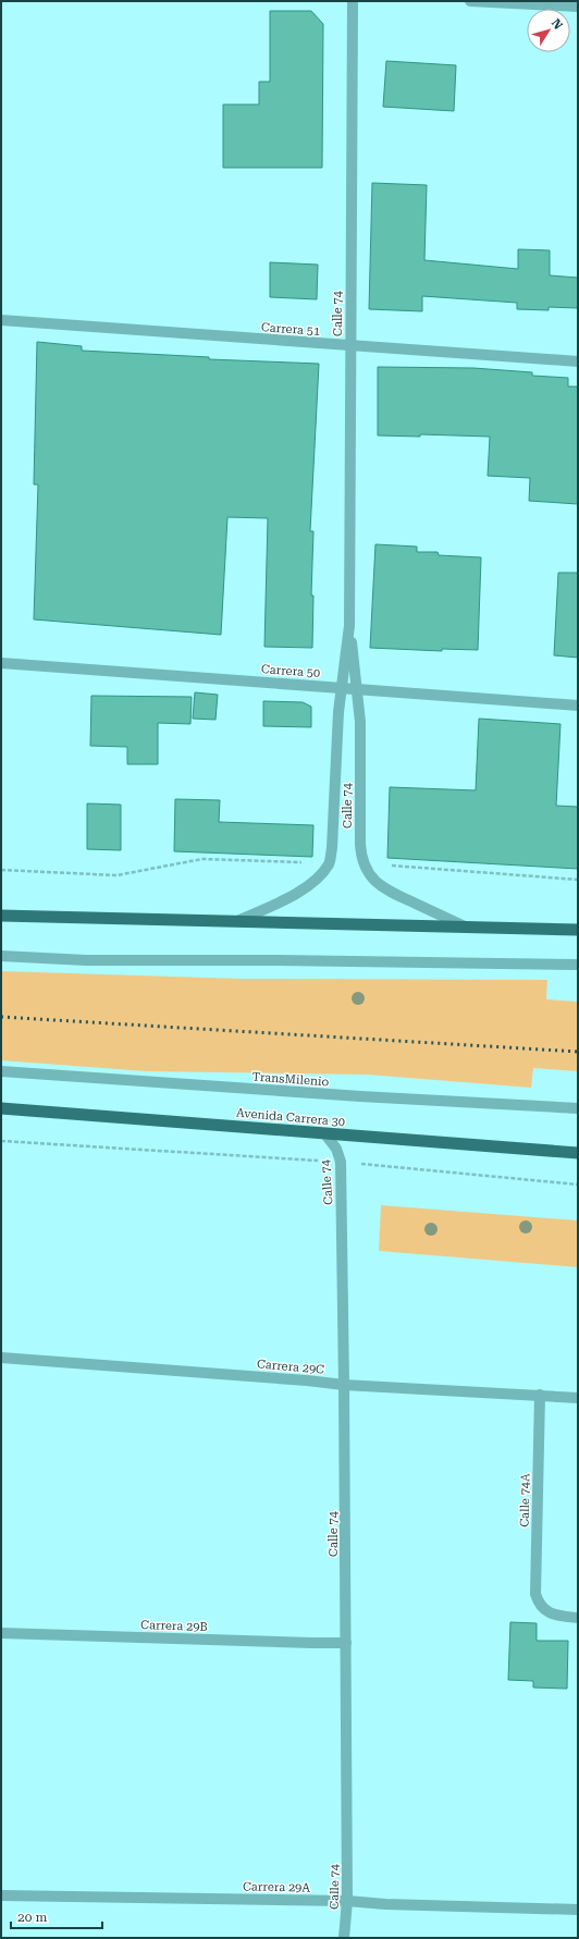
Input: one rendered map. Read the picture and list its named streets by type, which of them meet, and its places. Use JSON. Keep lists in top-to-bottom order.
{
  "streets": {
    "highway": ["Avenida Carrera 30"],
    "street": [
      "Calle 74",
      "Carrera 51",
      "Carrera 50",
      "TransMilenio",
      "Carrera 29C",
      "Calle 74A",
      "Carrera 29B",
      "Carrera 29A"
    ]
  },
  "crossings": [
    ["Calle 74", "Carrera 51"],
    ["Calle 74", "Carrera 50"],
    ["Calle 74", "Avenida Carrera 30"],
    ["Calle 74", "Carrera 29C"],
    ["Calle 74", "Carrera 29B"],
    ["Calle 74", "Carrera 29A"],
    ["Carrera 29C", "Calle 74A"]
  ],
  "scale_bar": "20 m",
  "north": "top right"
}
